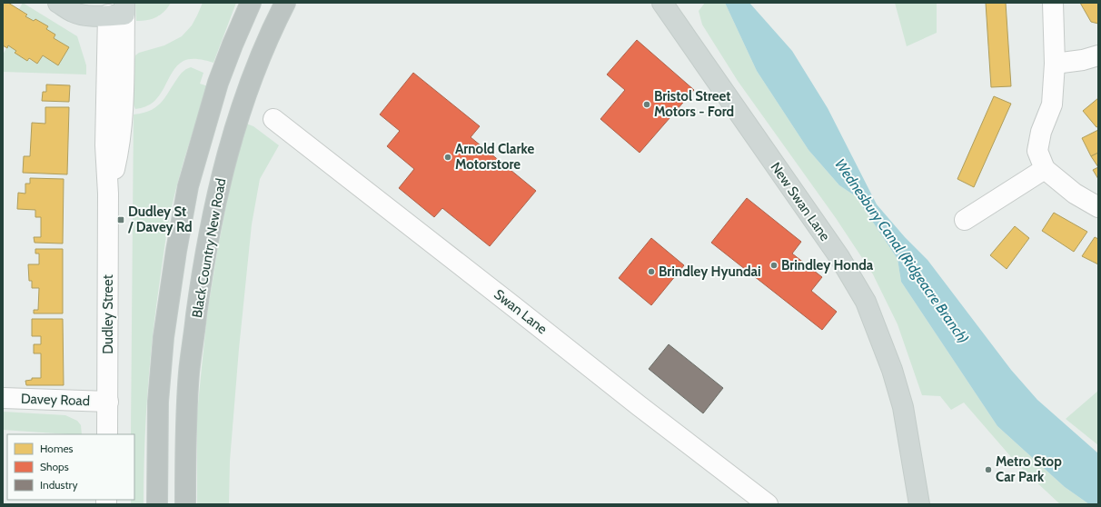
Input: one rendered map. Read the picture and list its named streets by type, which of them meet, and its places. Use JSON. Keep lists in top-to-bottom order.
{
  "streets": {
    "highway": ["Black Country New Road"],
    "main road": ["New Swan Lane"],
    "street": ["Swan Lane", "Dudley Street", "Davey Road"]
  },
  "crossings": [
    ["Dudley Street", "Davey Road"]
  ],
  "water": ["Wednesbury Canal (Ridgeacre Branch)"],
  "places": {
    "other": [
      "Bristol Street Motors - Ford",
      "Arnold Clarke Motorstore",
      "Brindley Honda",
      "Brindley Hyundai",
      "Metro Stop Car Park"
    ],
    "transit": ["Dudley St / Davey Rd"]
  },
  "legend": ["Homes", "Shops", "Industry"]
}
